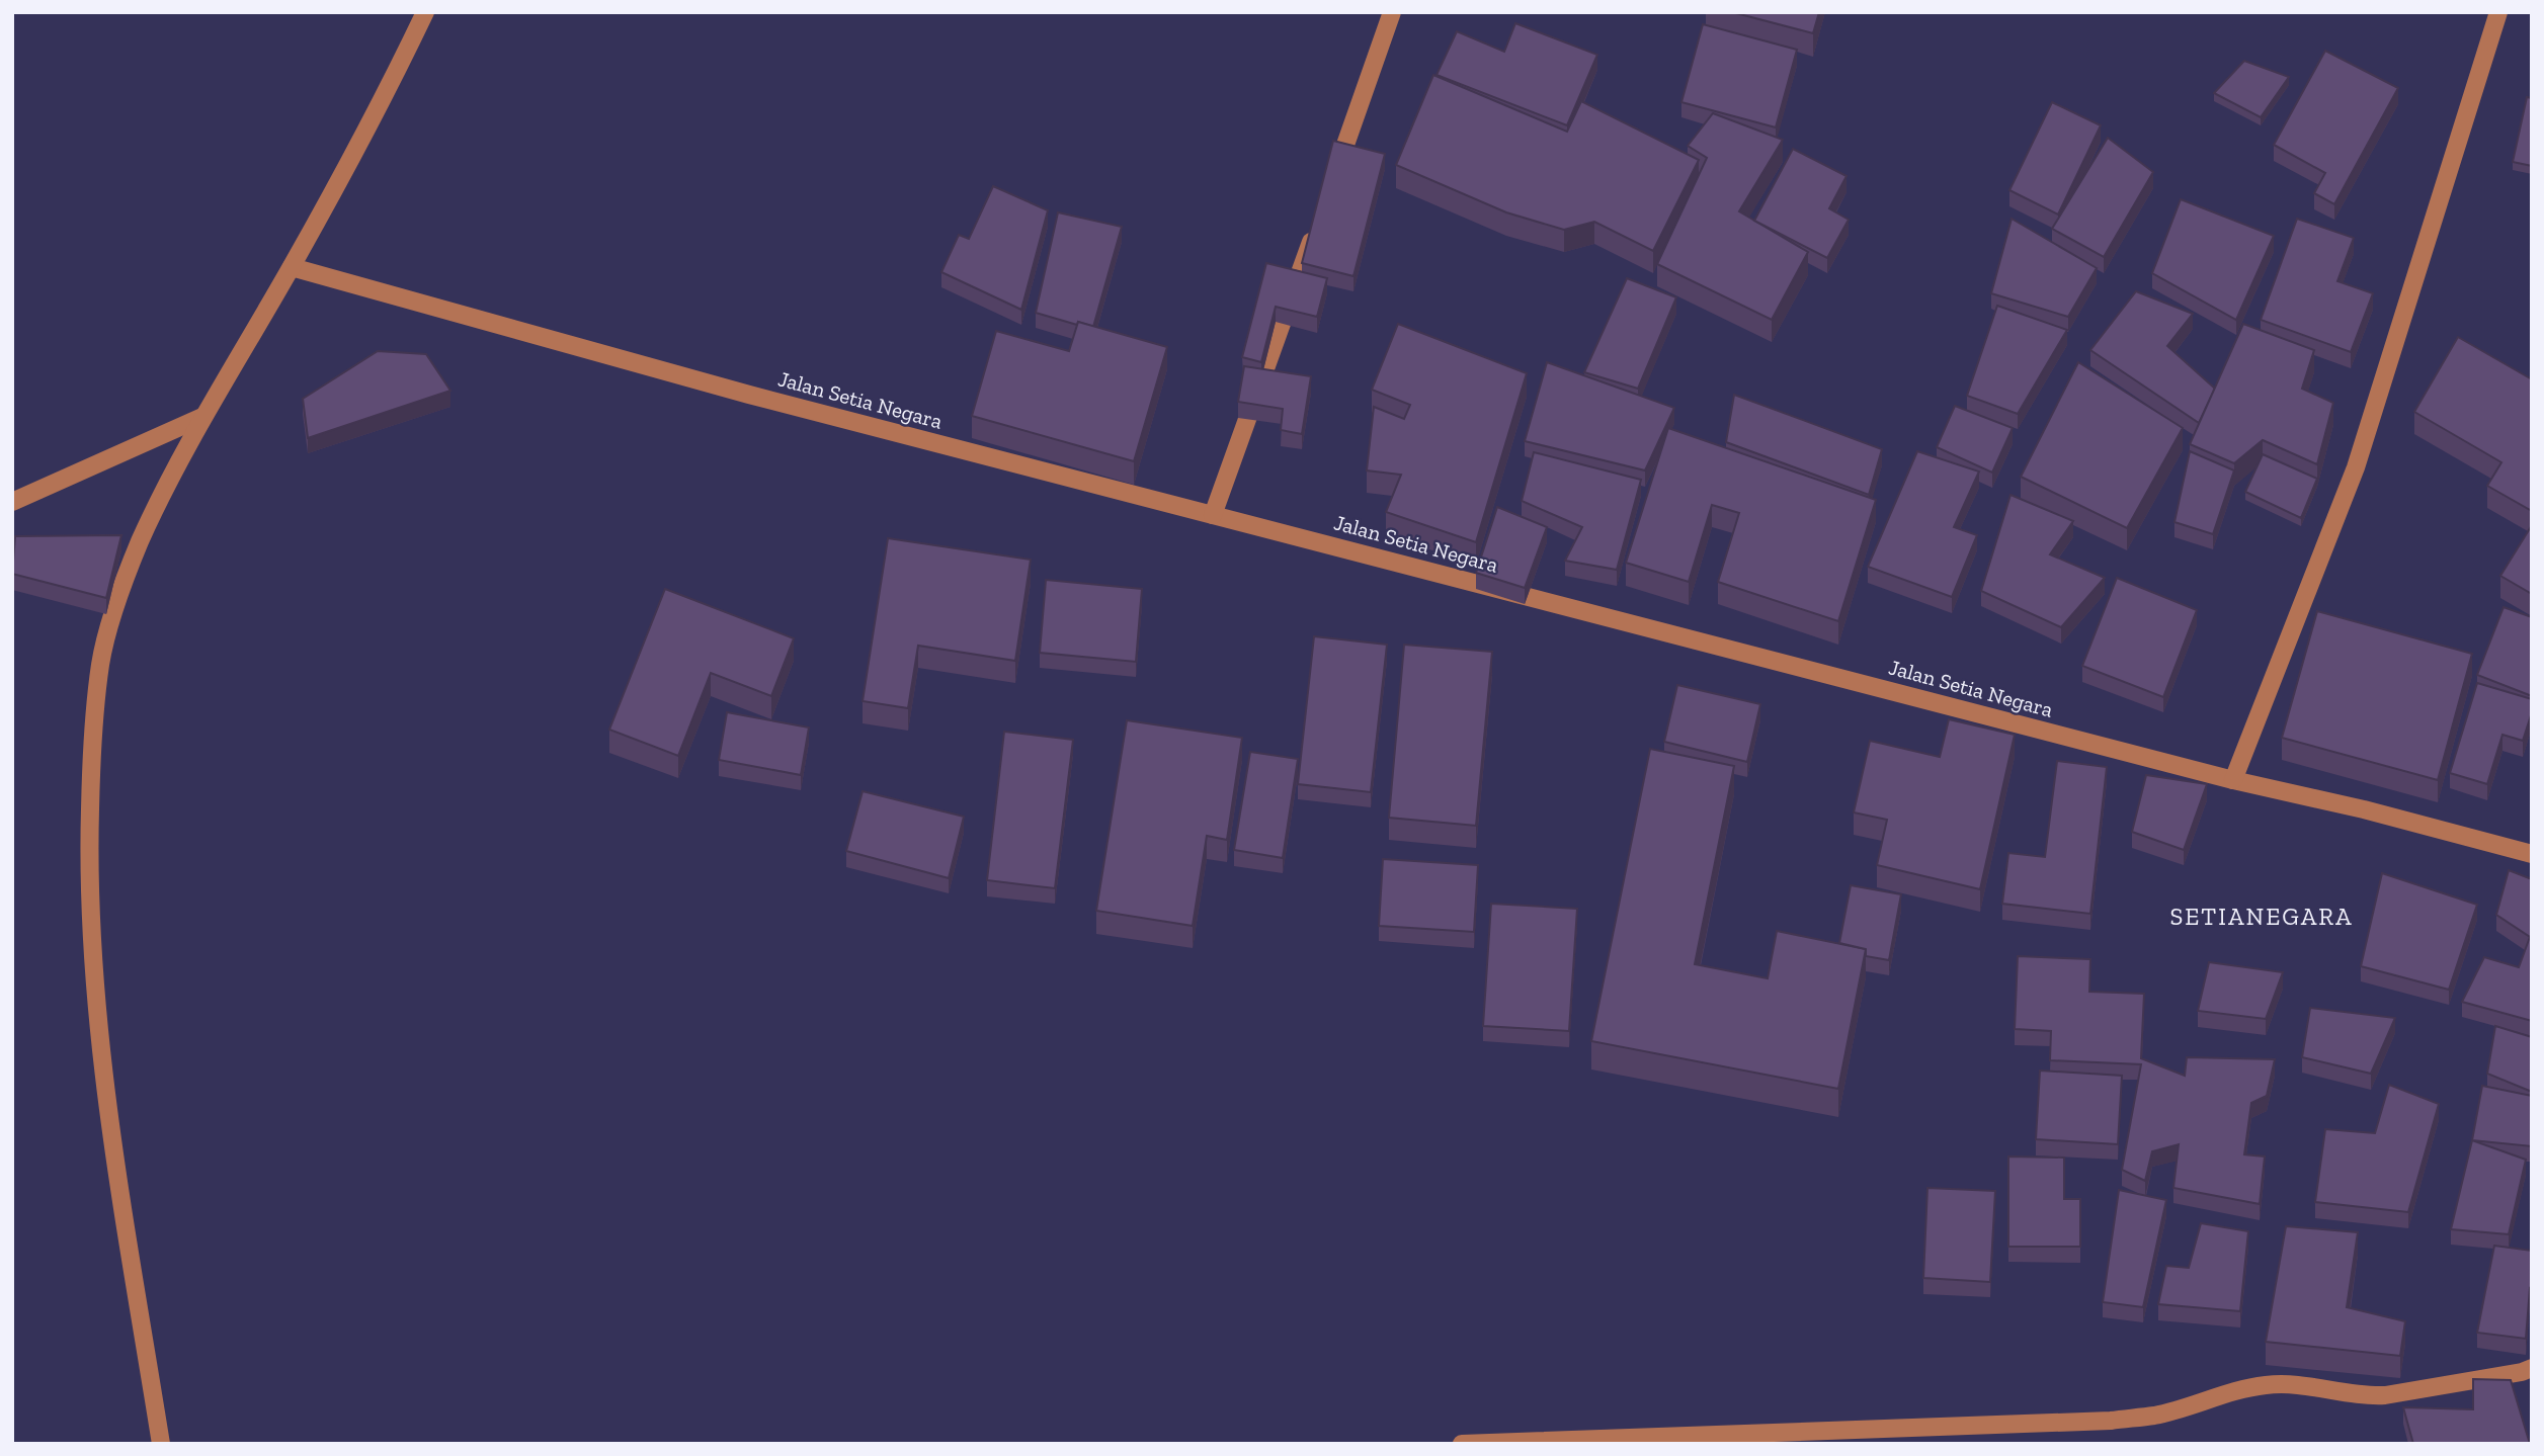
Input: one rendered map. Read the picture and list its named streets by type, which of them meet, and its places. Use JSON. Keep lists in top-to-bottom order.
{
  "streets": {
    "street": ["Jalan Setia Negara"]
  },
  "districts": ["SETIANEGARA"]
}
